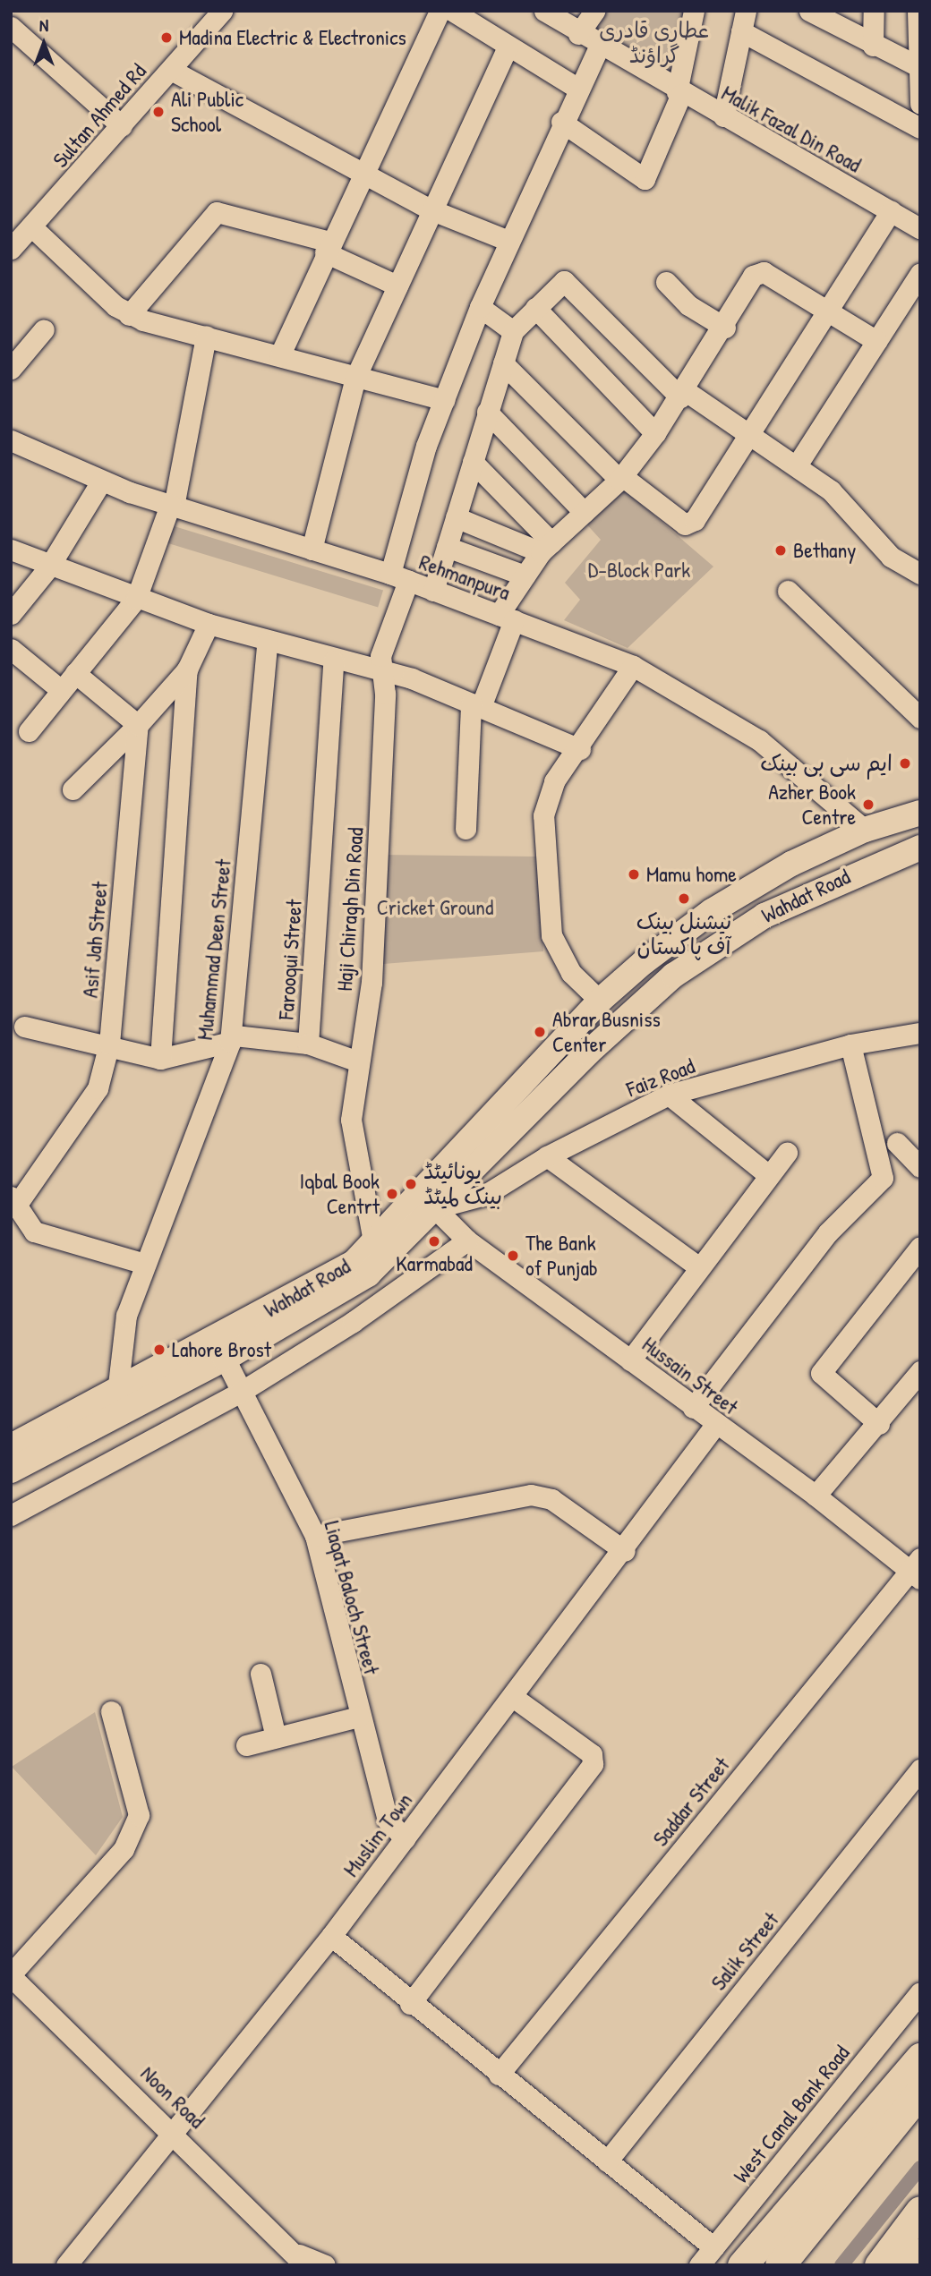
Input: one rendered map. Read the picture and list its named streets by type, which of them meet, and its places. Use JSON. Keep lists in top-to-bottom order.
{
  "streets": {
    "main road": ["Wahdat Road"],
    "street": [
      "Sultan Ahmed Rd",
      "Malik Fazal Din Road",
      "Rehmanpura",
      "Haji Chiragh Din Road",
      "Asif Jah Street",
      "Muhammad Deen Street",
      "Farooqui Street",
      "Faiz Road",
      "Hussain Street",
      "Liaqat Baloch Street",
      "Saddar Street",
      "Muslim Town",
      "Salik Street",
      "Noon Road",
      "West Canal Bank Road"
    ]
  },
  "crossings": [
    ["Malik Fazal Din Road", "Haji Chiragh Din Road"],
    ["Rehmanpura", "Wahdat Road"],
    ["Rehmanpura", "Haji Chiragh Din Road"],
    ["Wahdat Road", "Haji Chiragh Din Road"],
    ["Wahdat Road", "Muhammad Deen Street"],
    ["Wahdat Road", "Faiz Road"],
    ["Wahdat Road", "Hussain Street"],
    ["Wahdat Road", "Liaqat Baloch Street"],
    ["Muhammad Deen Street", "Farooqui Street"],
    ["Faiz Road", "Hussain Street"],
    ["Hussain Street", "Saddar Street"],
    ["Hussain Street", "Muslim Town"],
    ["Liaqat Baloch Street", "Muslim Town"],
    ["Muslim Town", "Noon Road"]
  ],
  "parks": ["عطاری قادری گراؤنڈ", "D-Block Park", "Cricket Ground"],
  "places": [
    "Madina Electric & Electronics",
    "Ali Public School",
    "Bethany",
    "ایم سی بی بینک",
    "Azher Book Centre",
    "Mamu home",
    "نیشنل بینک آف پاکستان",
    "Abrar Busniss Center",
    "یونائیٹڈ بینک لمیٹڈ",
    "Iqbal Book Centrt",
    "Karmabad",
    "The Bank of Punjab",
    "Lahore Brost"
  ],
  "north": "top"
}
